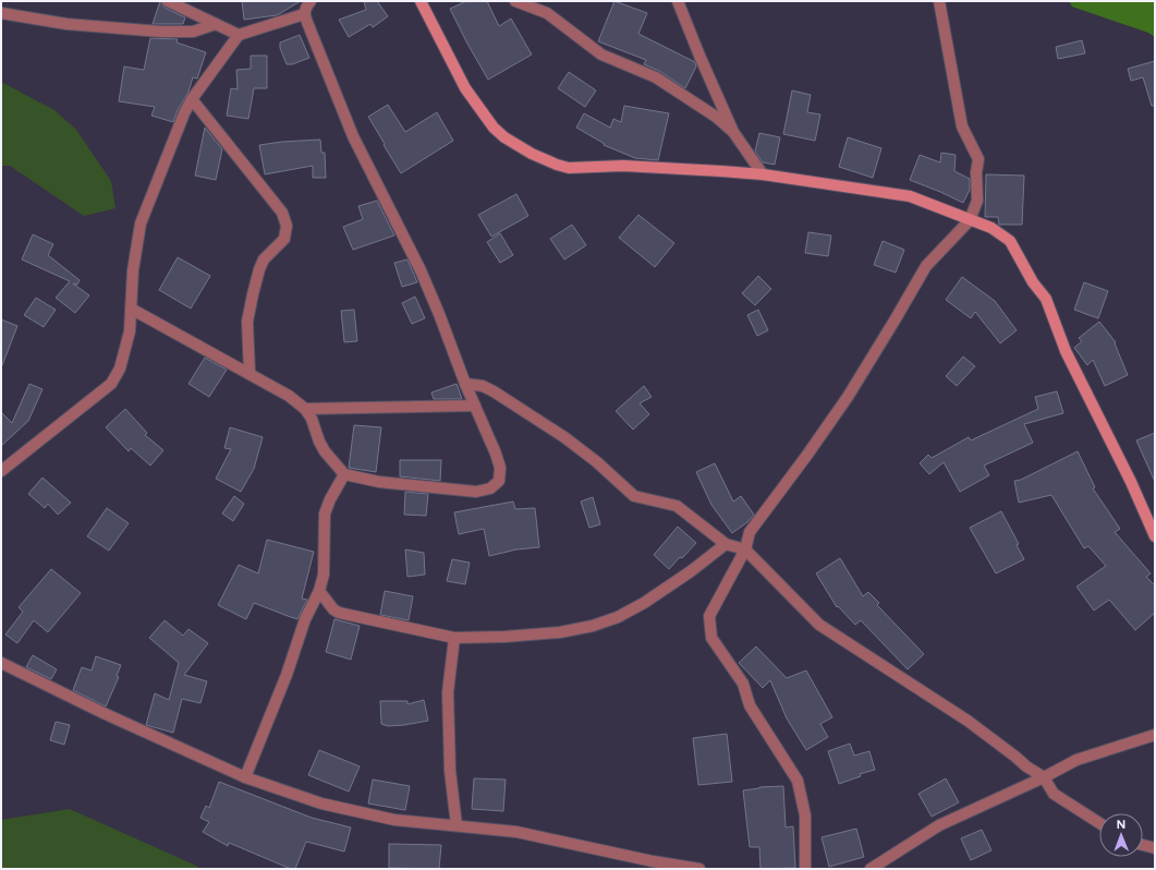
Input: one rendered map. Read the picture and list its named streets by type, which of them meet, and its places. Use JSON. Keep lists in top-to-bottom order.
{
  "north": "top"
}
